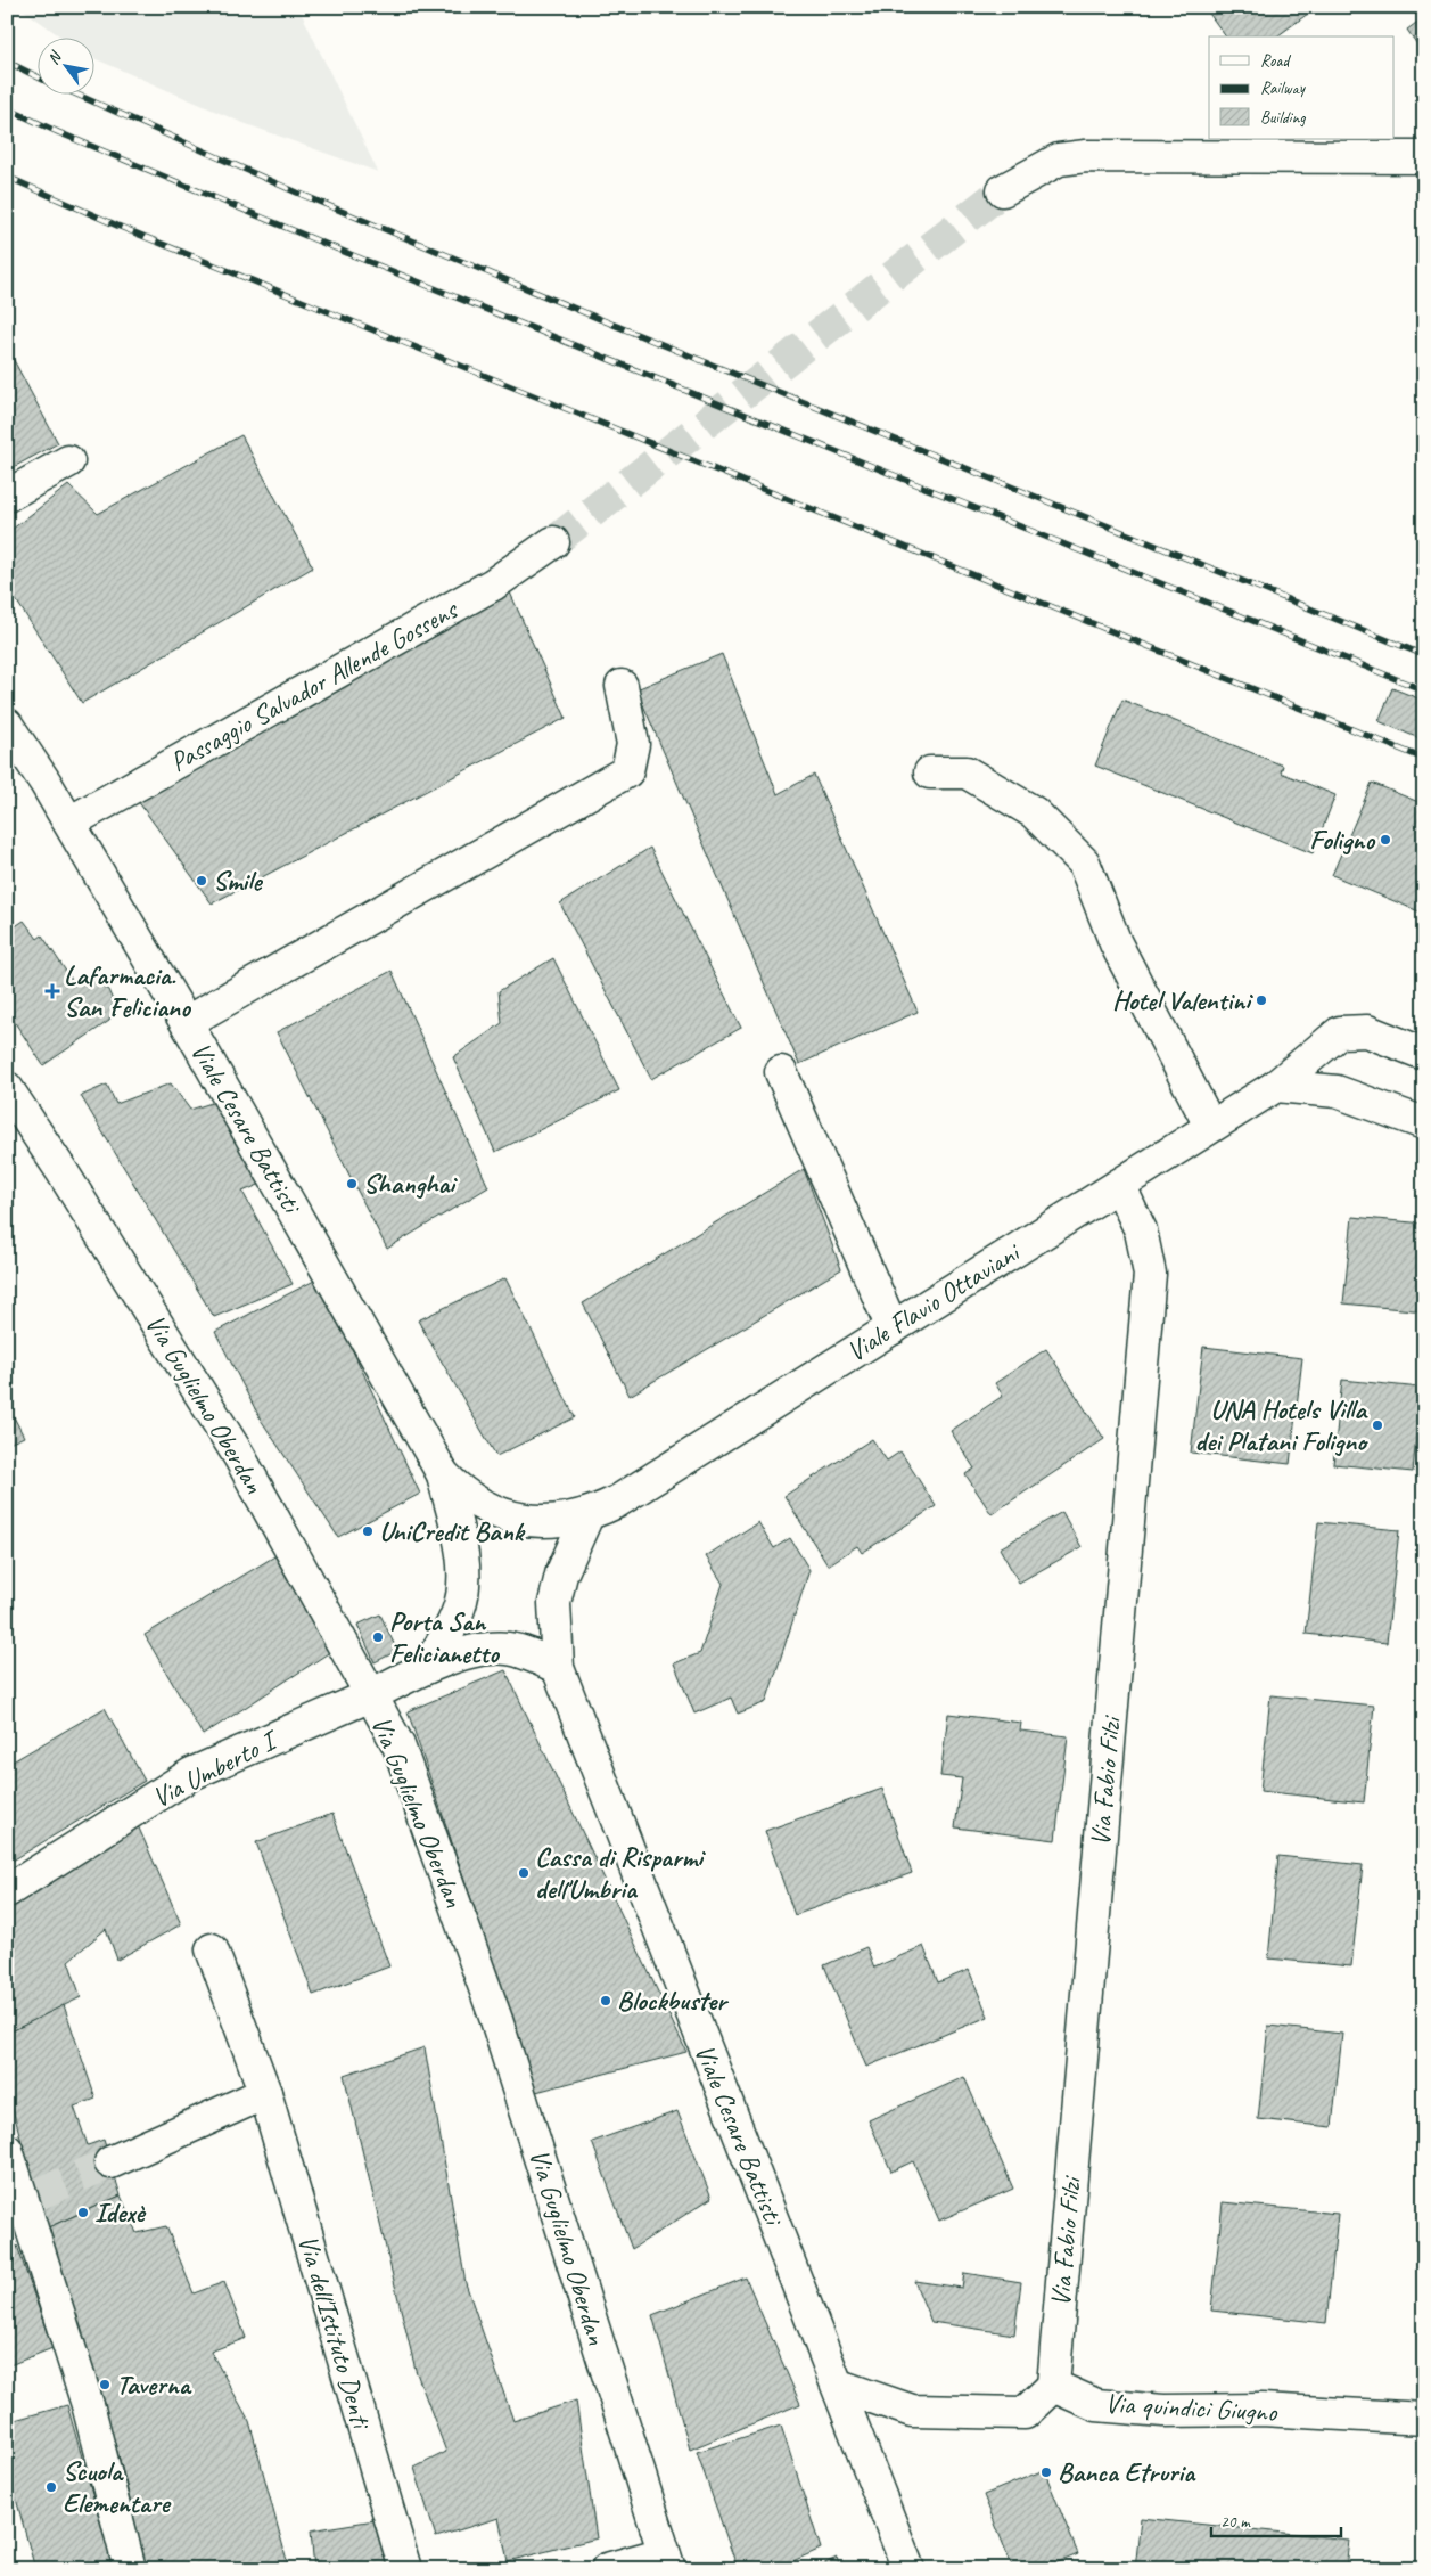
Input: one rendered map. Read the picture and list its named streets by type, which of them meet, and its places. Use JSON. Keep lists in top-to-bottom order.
{
  "streets": {
    "street": [
      "Passaggio Salvador Allende Gossens",
      "Viale Cesare Battisti",
      "Viale Flavio Ottaviani",
      "Via Guglielmo Oberdan",
      "Via Umberto I",
      "Via Fabio Filzi",
      "Via dell'Istituto Denti",
      "Via quindici Giugno"
    ]
  },
  "crossings": [
    ["Passaggio Salvador Allende Gossens", "Viale Cesare Battisti"],
    ["Viale Cesare Battisti", "Viale Flavio Ottaviani"],
    ["Viale Cesare Battisti", "Via Umberto I"],
    ["Viale Flavio Ottaviani", "Via Fabio Filzi"],
    ["Via Guglielmo Oberdan", "Via Umberto I"],
    ["Via Fabio Filzi", "Via quindici Giugno"]
  ],
  "places": {
    "other": [
      "Foligno",
      "Smile",
      "Hotel Valentini",
      "Shanghai",
      "UNA Hotels Villa dei Platani Foligno",
      "UniCredit Bank",
      "Porta San Felicianetto",
      "Cassa di Risparmi dell'Umbria",
      "Blockbuster",
      "Idexè",
      "Taverna",
      "Banca Etruria",
      "Scuola Elementare"
    ],
    "health": ["Lafarmacia. San Feliciano"]
  },
  "legend": ["Road", "Railway", "Building"],
  "scale_bar": "20 m",
  "north": "top left"
}
